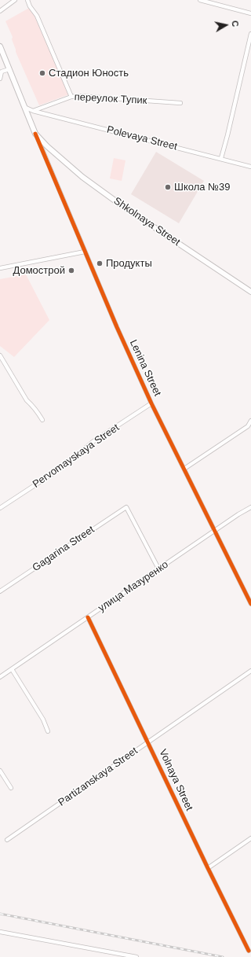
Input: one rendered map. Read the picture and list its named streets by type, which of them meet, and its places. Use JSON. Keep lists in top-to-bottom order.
{
  "streets": {
    "main road": ["Shkolnaya Street", "Lenina Street"],
    "street": [
      "переулок Тупик",
      "Polevaya Street",
      "Pervomayskaya Street",
      "Gagarina Street",
      "улица Мазуренко",
      "Partizanskaya Street",
      "Volnaya Street"
    ]
  },
  "crossings": [
    ["переулок Тупик", "Polevaya Street"],
    ["Shkolnaya Street", "Lenina Street"],
    ["Lenina Street", "Pervomayskaya Street"],
    ["Lenina Street", "улица Мазуренко"],
    ["Gagarina Street", "улица Мазуренко"],
    ["улица Мазуренко", "Volnaya Street"],
    ["Partizanskaya Street", "Volnaya Street"]
  ],
  "places": [
    "Стадион Юность",
    "Школа №39",
    "Продукты",
    "Домострой"
  ],
  "north": "right"
}
